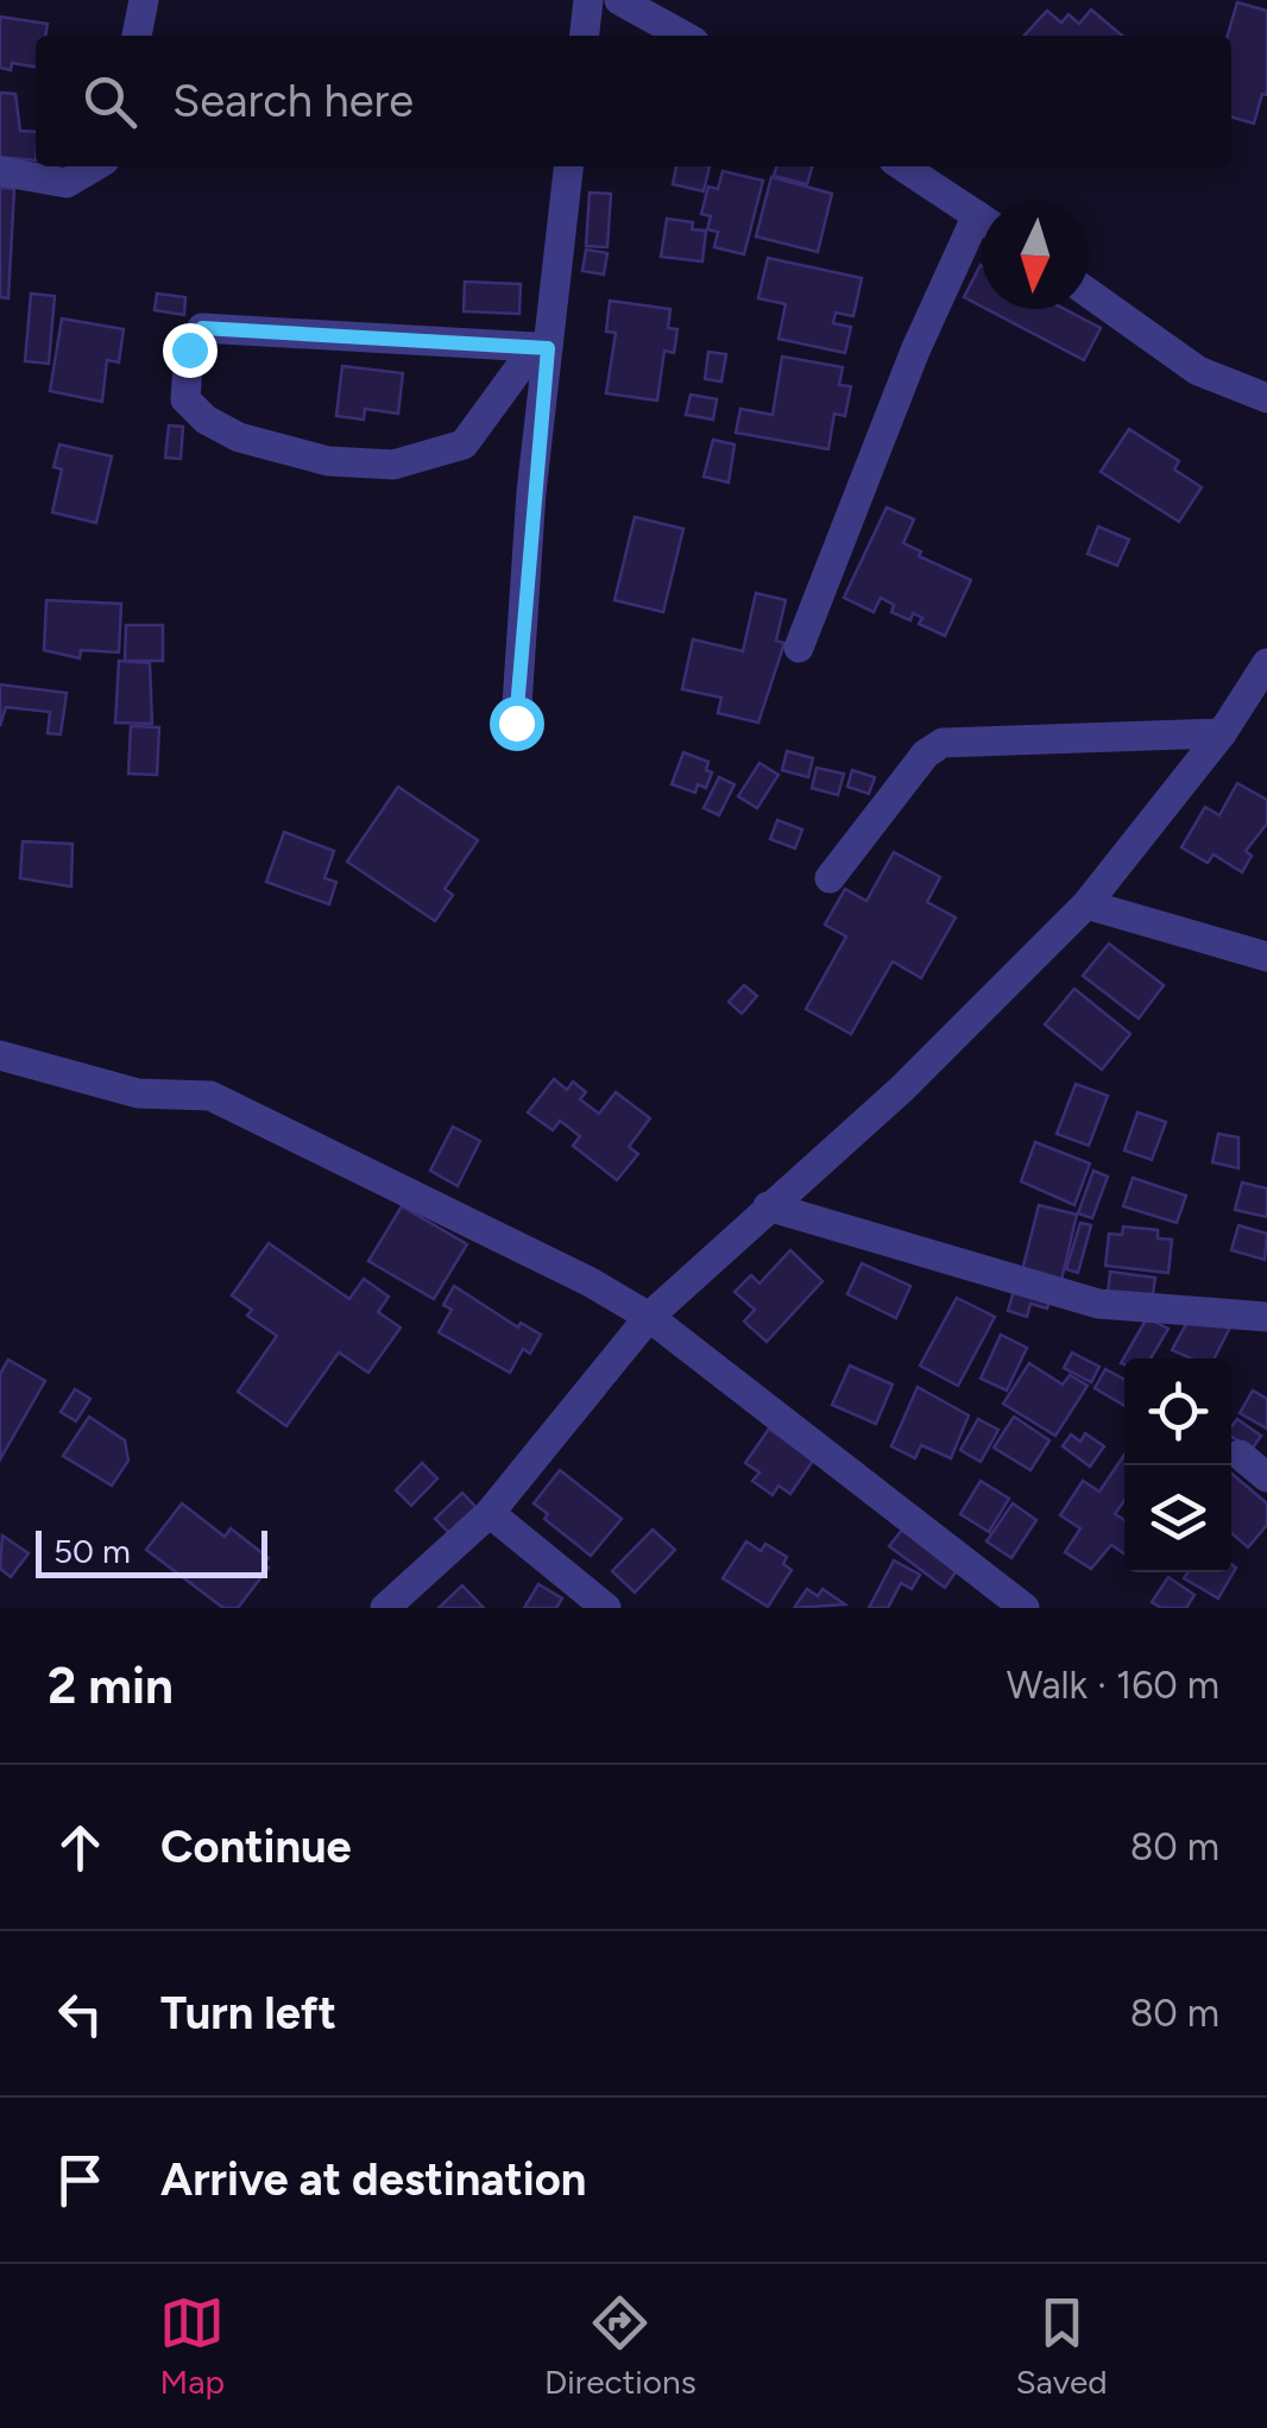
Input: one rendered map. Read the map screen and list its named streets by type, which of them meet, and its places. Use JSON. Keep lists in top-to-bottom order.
{
  "scale_bar": "50 m",
  "north": "bottom",
  "page": {
    "search": "Search here",
    "scale": "50 m",
    "heading": ["2 min", "Walk · 160 m"],
    "list": [
      ["Continue", "80 m"],
      ["Turn left", "80 m"],
      "Arrive at destination"
    ],
    "nav": ["Map", "Directions", "Saved"]
  }
}
